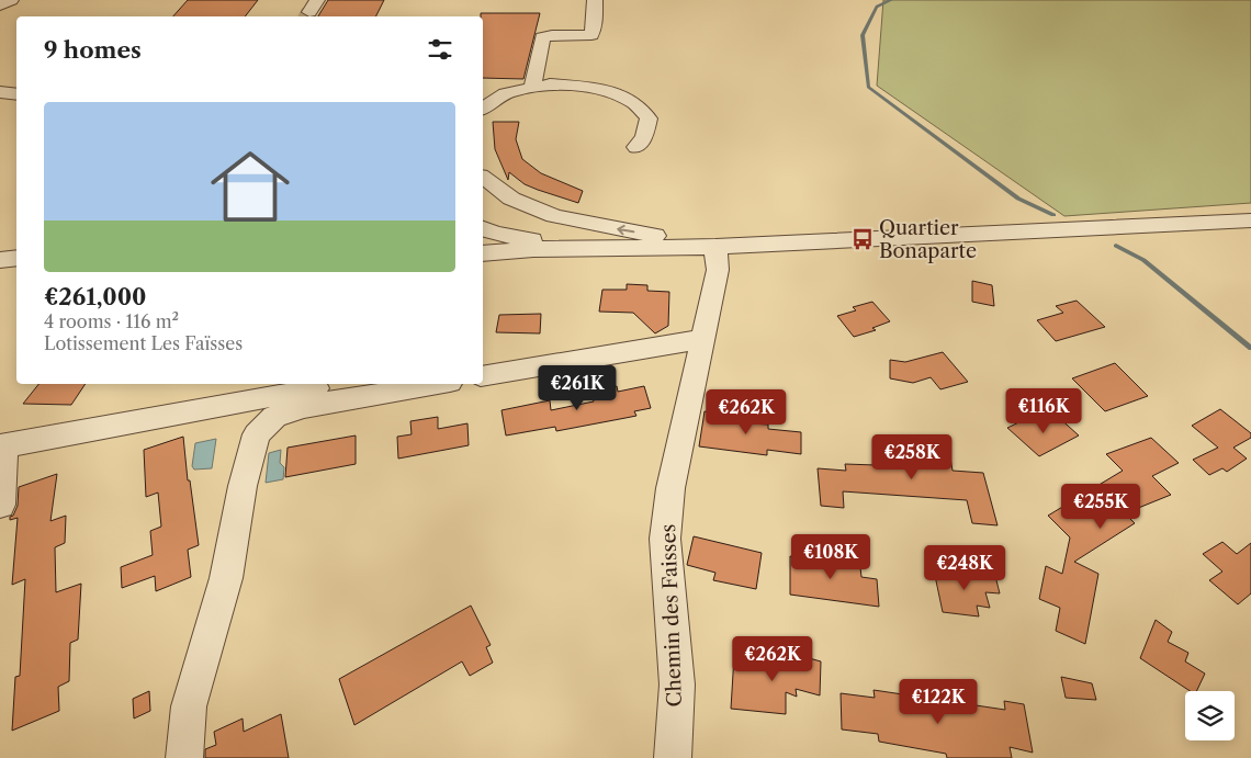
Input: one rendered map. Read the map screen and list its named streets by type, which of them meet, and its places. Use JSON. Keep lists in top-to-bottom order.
{
  "streets": {
    "street": ["Chemin des Faisses"]
  },
  "places": {
    "bus stop": ["Quartier Bonaparte"]
  },
  "page": {
    "heading": "9 homes",
    "list": [
      {
        "name": "€261,000",
        "note": "4 rooms · 116 m² · Lotissement Les Faïsses"
      }
    ],
    "price": [
      "€261K",
      "€116K",
      "€262K",
      "€258K",
      "€255K",
      "€108K",
      "€248K",
      "€262K",
      "€122K"
    ]
  }
}
